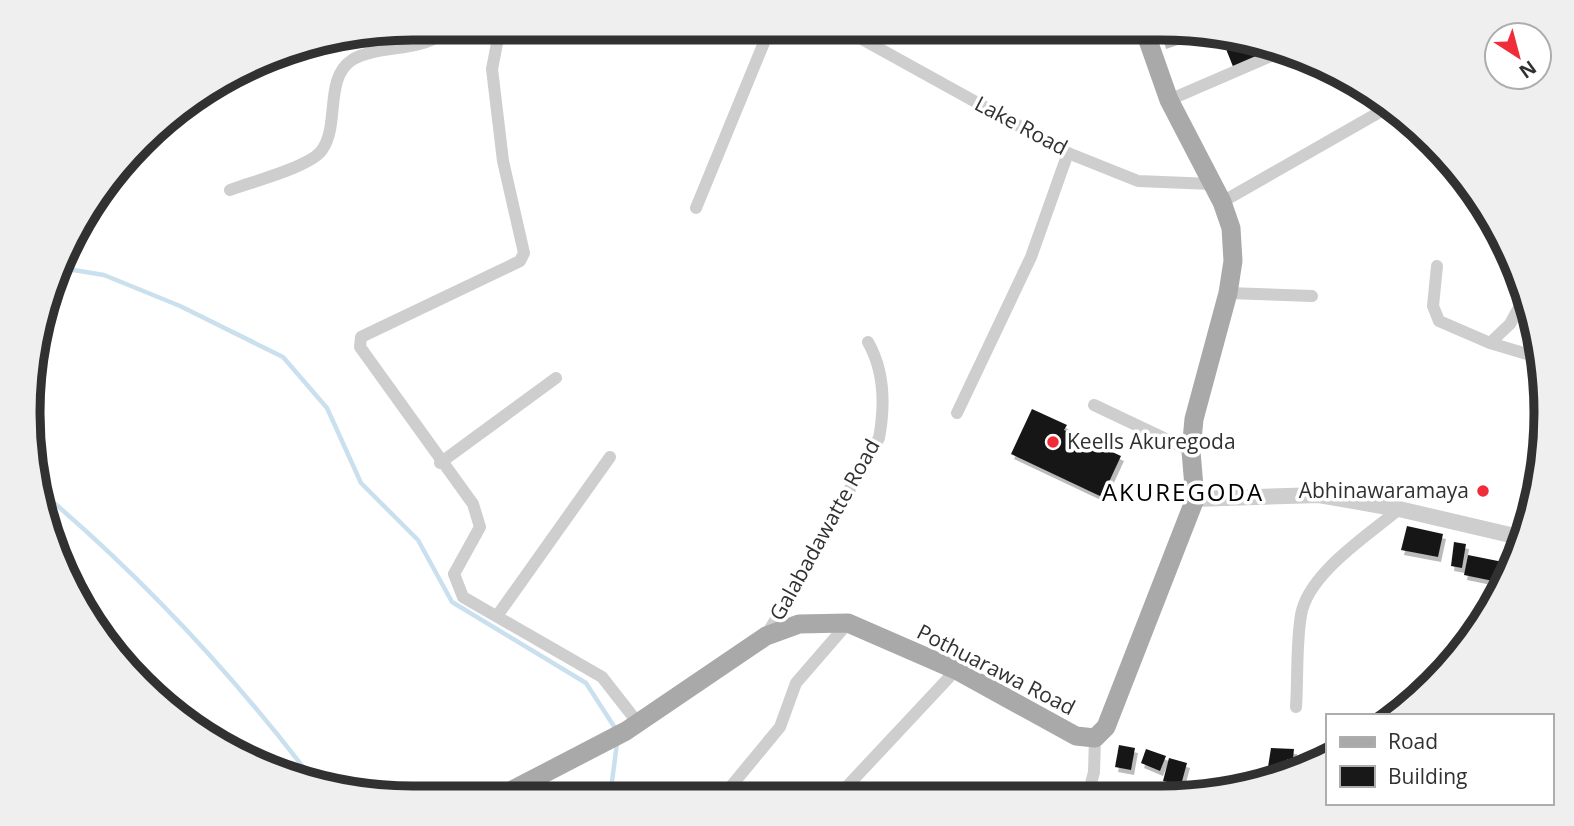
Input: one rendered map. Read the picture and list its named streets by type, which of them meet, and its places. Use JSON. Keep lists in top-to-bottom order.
{
  "streets": {
    "main road": ["Pothuarawa Road"],
    "street": ["Lake Road", "Galabadawatte Road"]
  },
  "crossings": [
    ["Galabadawatte Road", "Pothuarawa Road"]
  ],
  "districts": ["AKUREGODA"],
  "places": ["Keells Akuregoda", "Abhinawaramaya"],
  "legend": ["Road", "Building"],
  "north": "bottom right"
}
